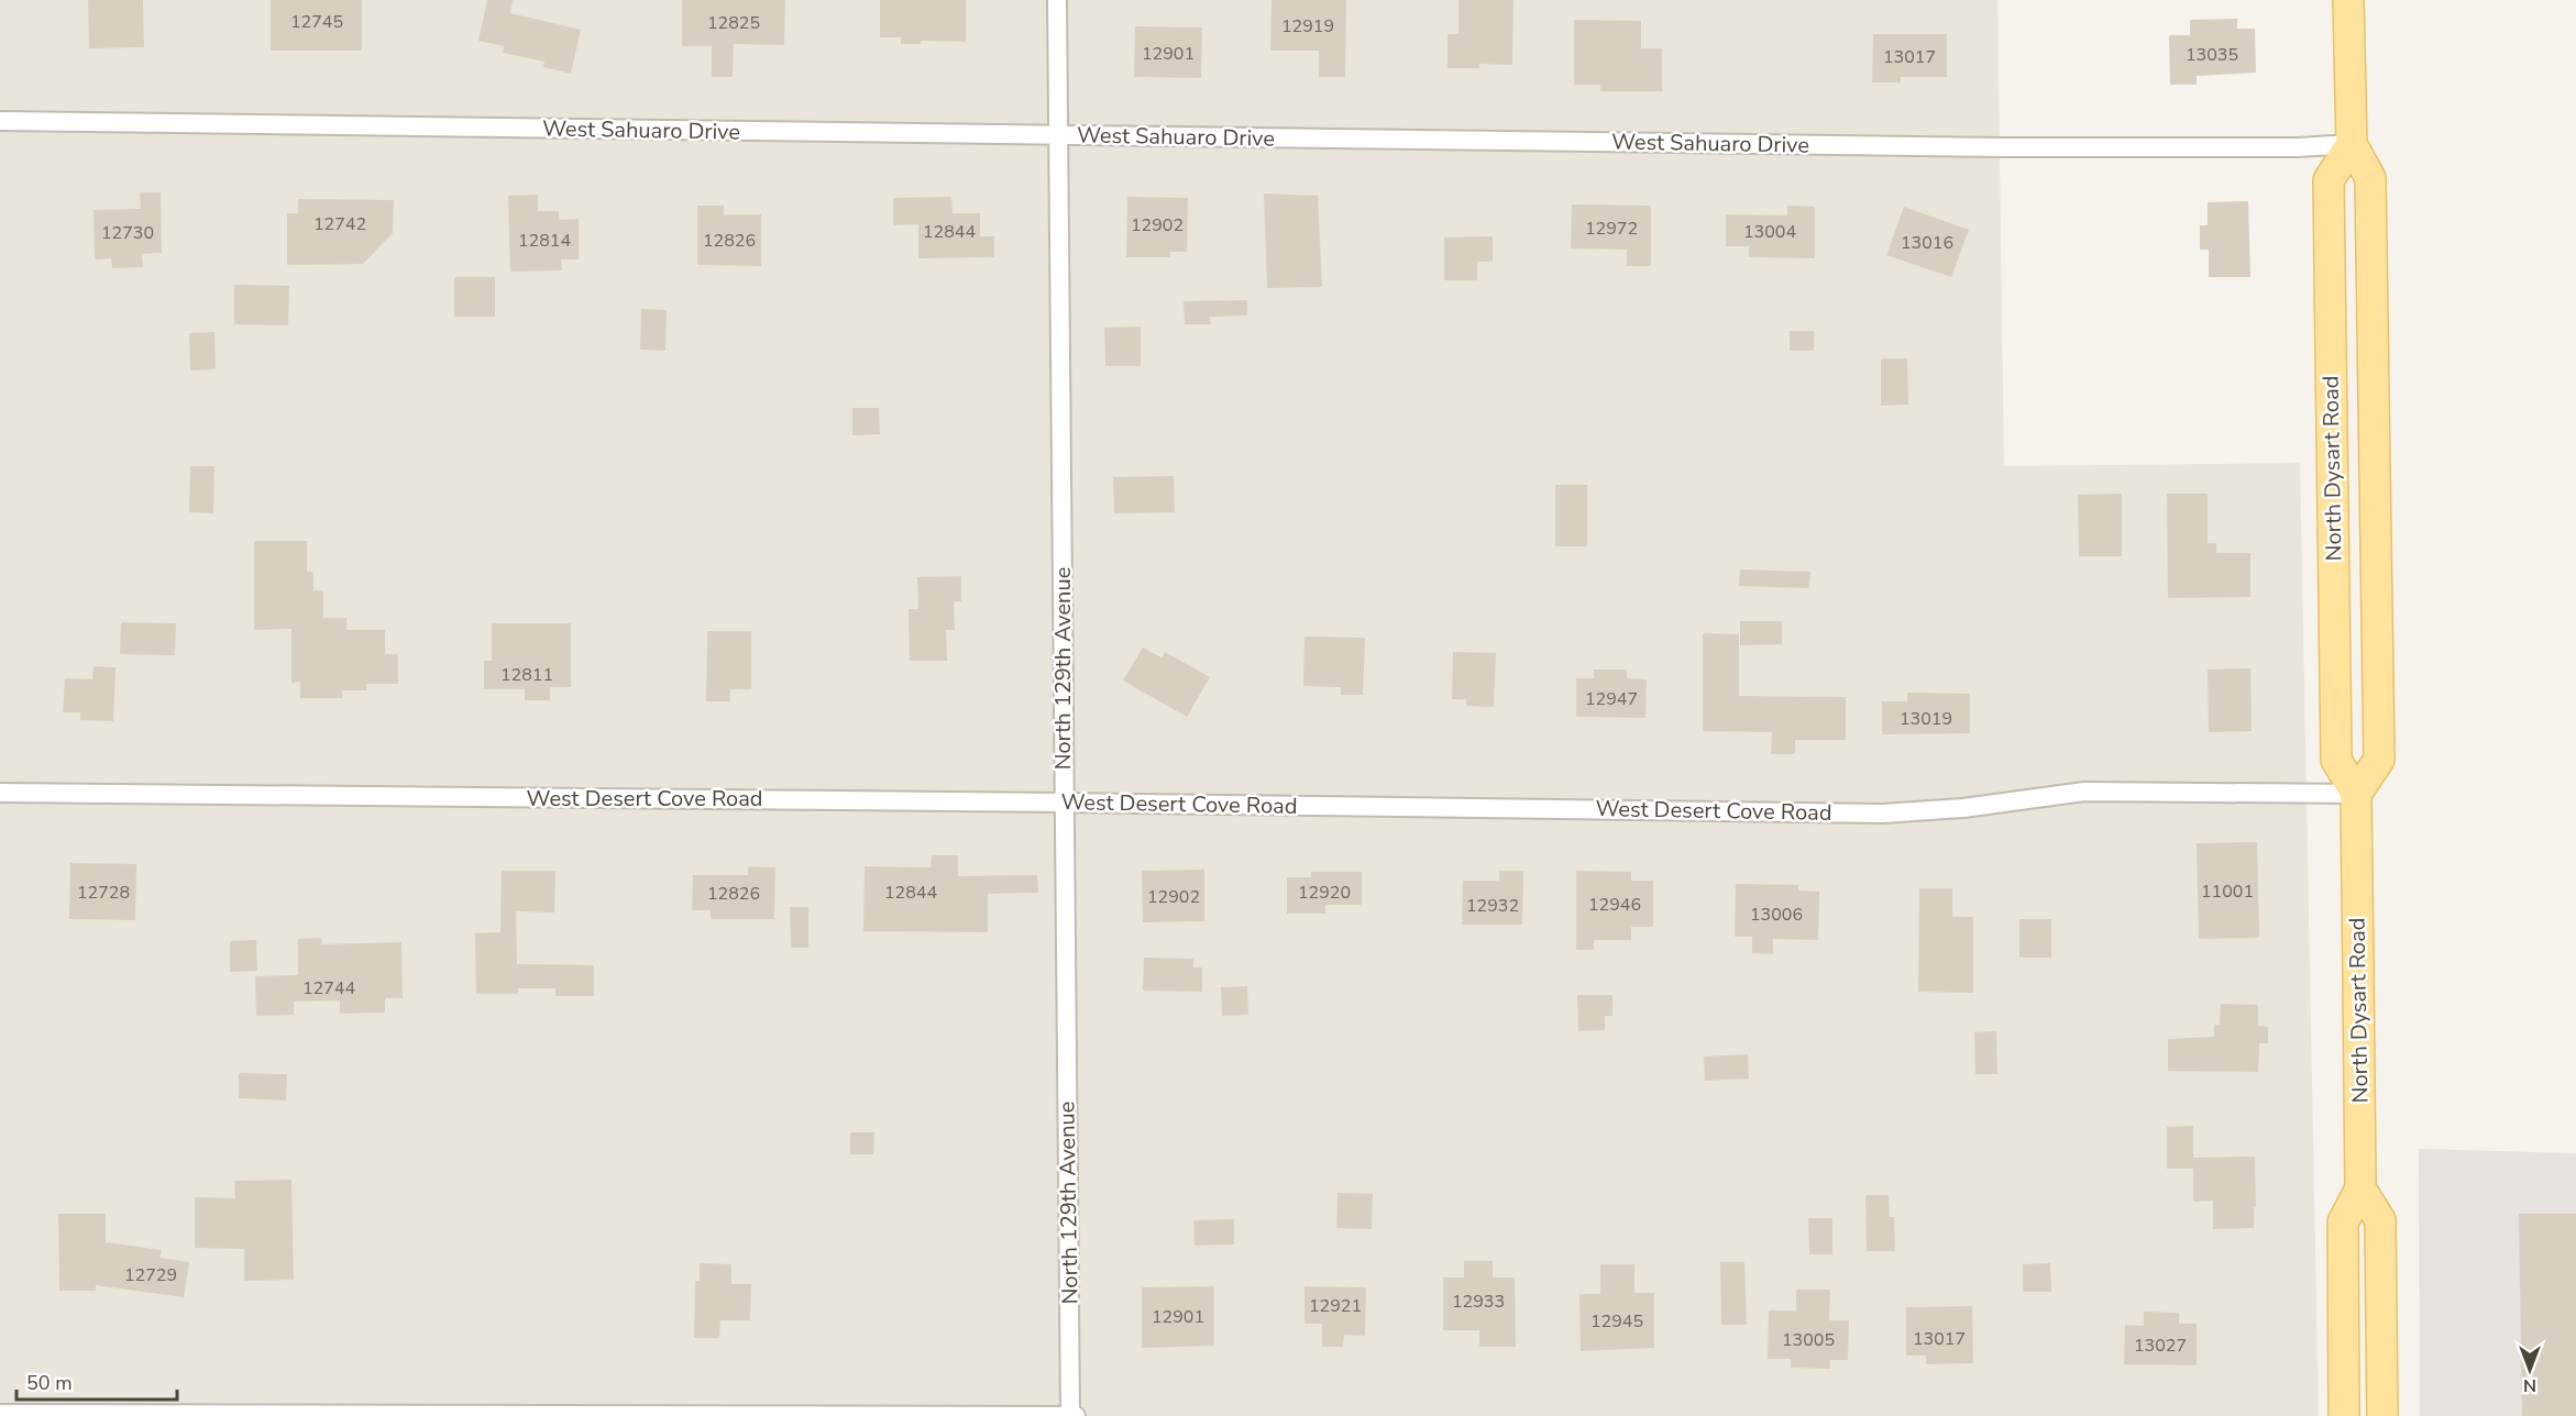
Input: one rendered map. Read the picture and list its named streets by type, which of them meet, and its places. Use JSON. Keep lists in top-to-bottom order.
{
  "streets": {
    "main road": ["North Dysart Road"],
    "street": ["West Sahuaro Drive", "North 129th Avenue", "West Desert Cove Road"]
  },
  "crossings": [
    ["West Sahuaro Drive", "North Dysart Road"],
    ["West Sahuaro Drive", "North 129th Avenue"],
    ["North Dysart Road", "West Desert Cove Road"],
    ["North 129th Avenue", "West Desert Cove Road"]
  ],
  "house_numbers": [
    "12745",
    "12825",
    "12919",
    "12901",
    "13035",
    "13017",
    "12742",
    "12902",
    "12972",
    "12844",
    "13004",
    "12730",
    "12814",
    "12826",
    "13016",
    "12811",
    "12947",
    "13019",
    "11001",
    "12728",
    "12844",
    "12920",
    "12826",
    "12902",
    "12946",
    "12932",
    "13006",
    "12744",
    "12729",
    "12933",
    "12921",
    "12901",
    "12945",
    "13017",
    "13005",
    "13027"
  ],
  "scale_bar": "50 m",
  "north": "bottom"
}
